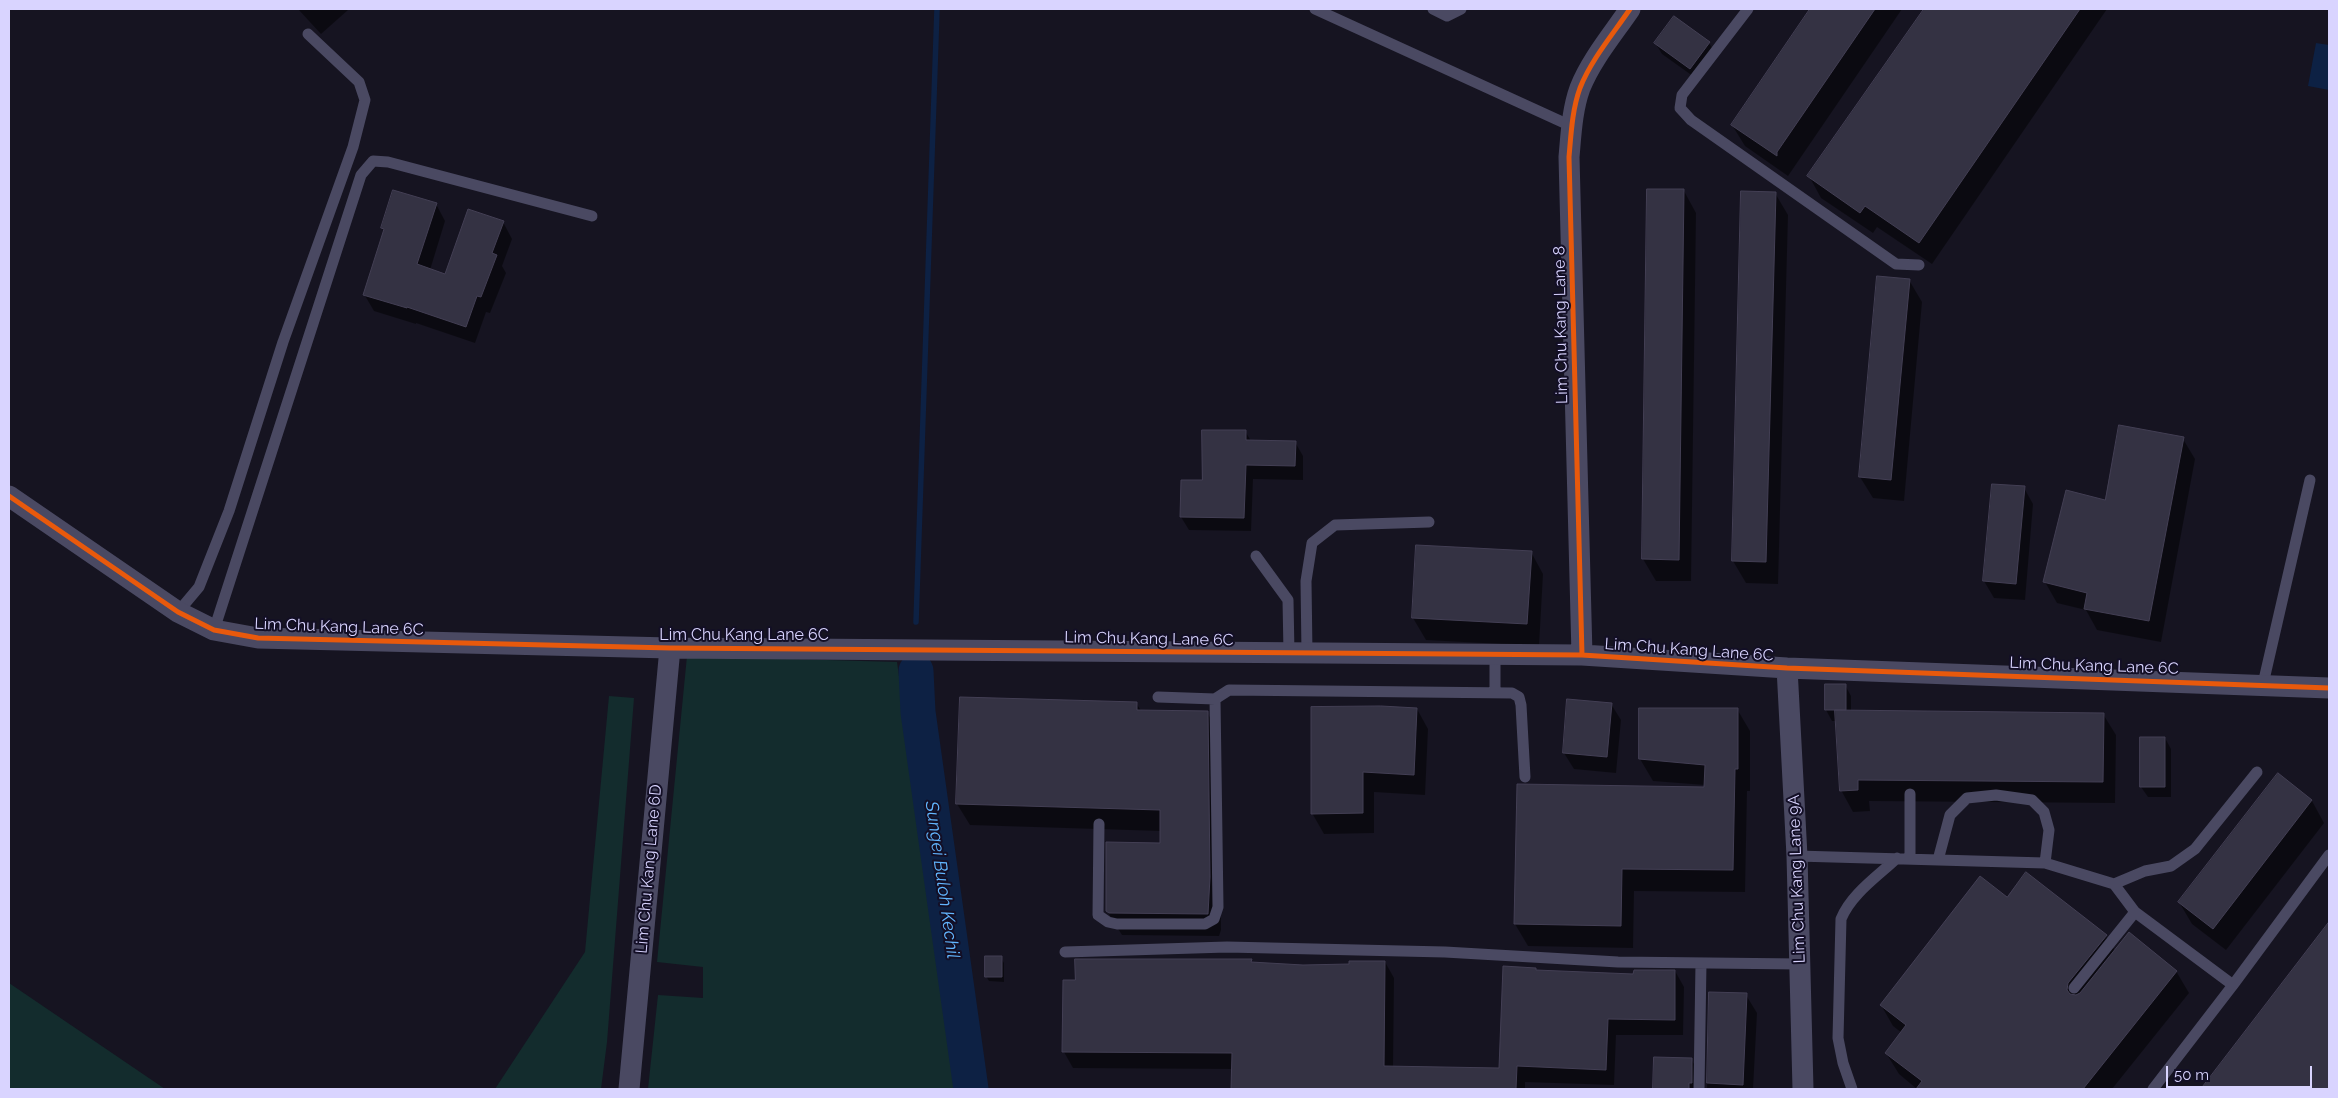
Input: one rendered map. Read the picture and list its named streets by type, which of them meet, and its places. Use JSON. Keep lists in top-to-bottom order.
{
  "streets": {
    "street": [
      "Lim Chu Kang Lane 8",
      "Lim Chu Kang Lane 6C",
      "Lim Chu Kang Lane 6D",
      "Lim Chu Kang Lane 9A"
    ]
  },
  "crossings": [
    ["Lim Chu Kang Lane 8", "Lim Chu Kang Lane 6C"],
    ["Lim Chu Kang Lane 6C", "Lim Chu Kang Lane 6D"],
    ["Lim Chu Kang Lane 6C", "Lim Chu Kang Lane 9A"]
  ],
  "water": ["Sungei Buloh Kechil"],
  "scale_bar": "50 m"
}
